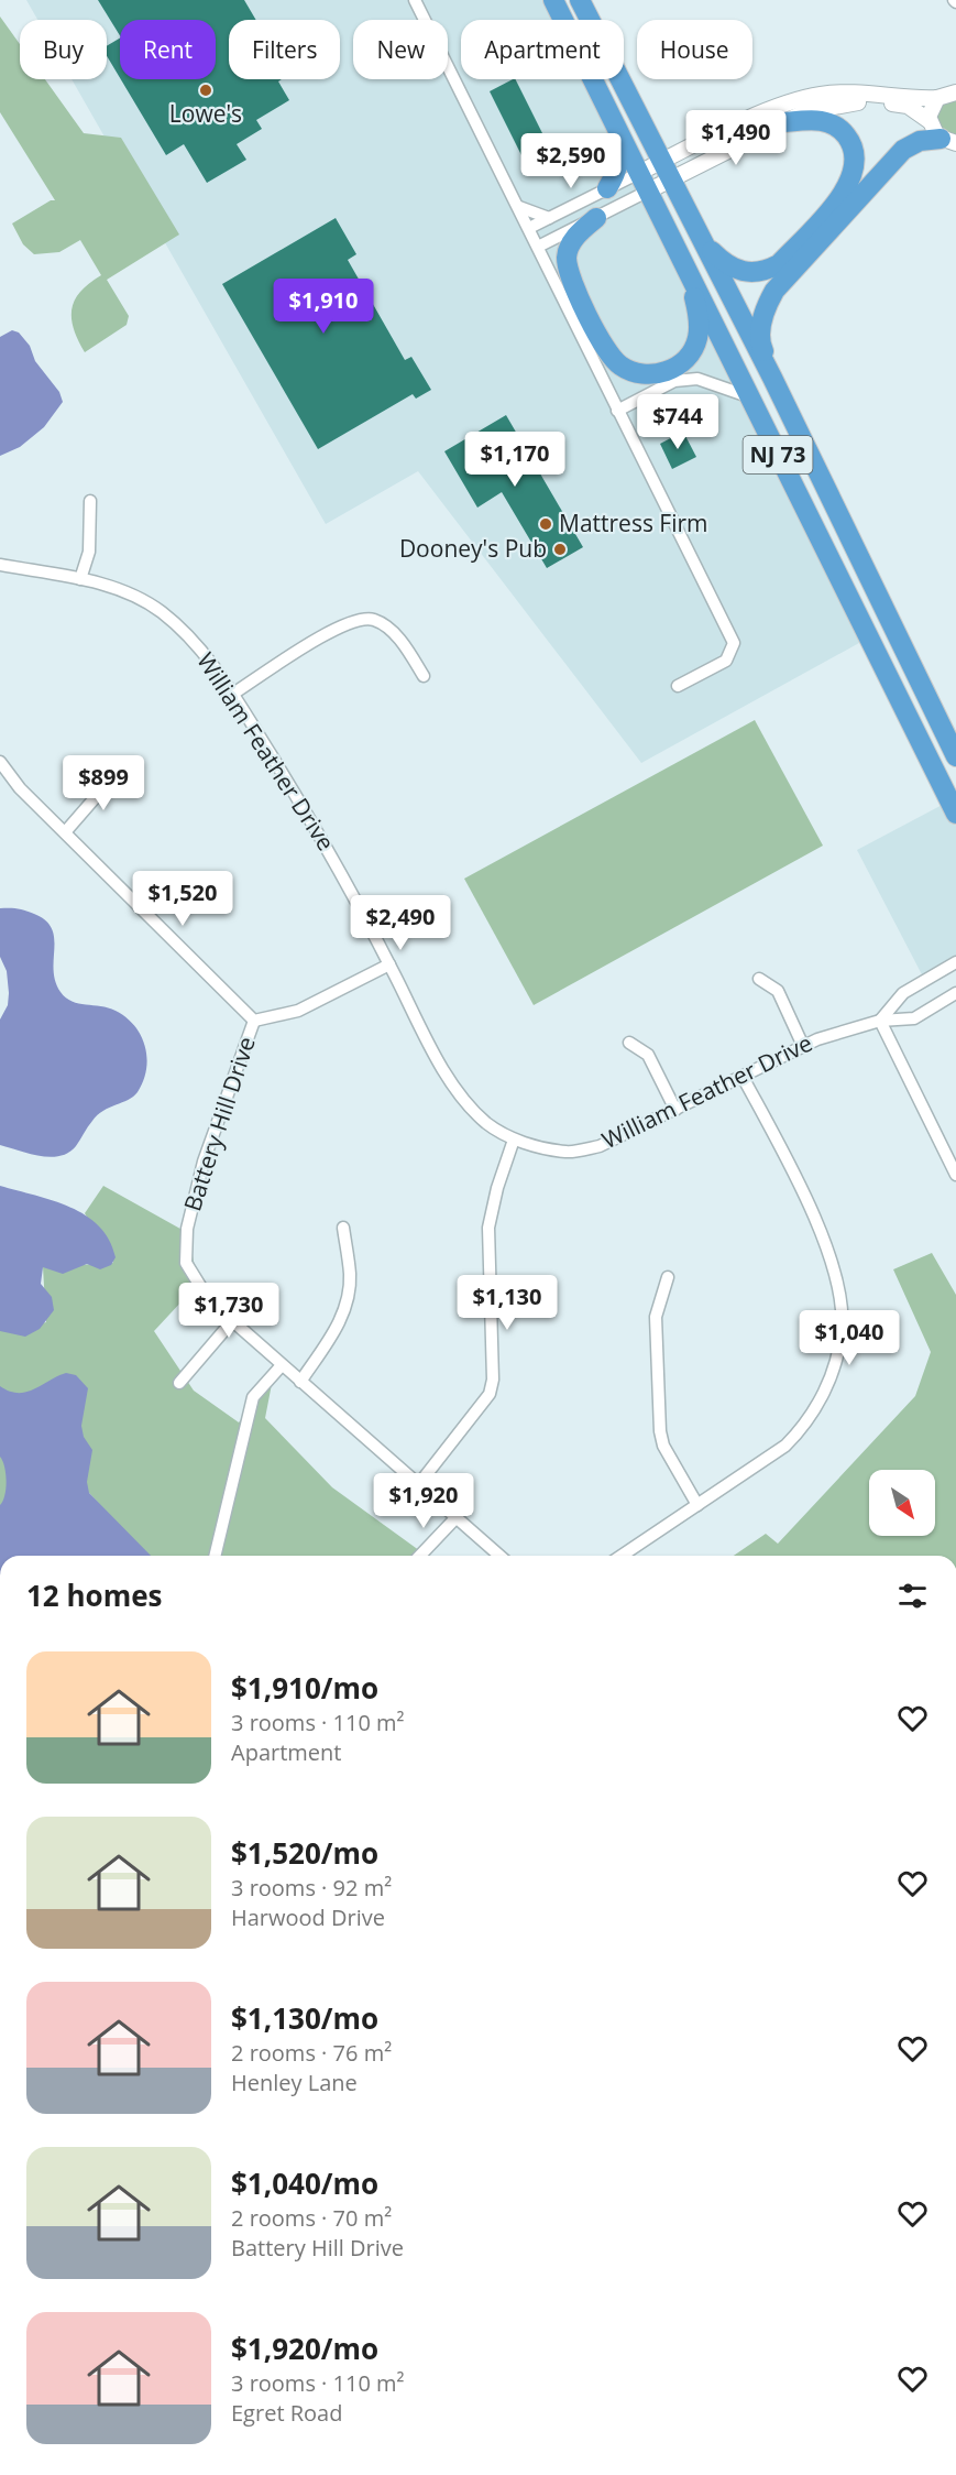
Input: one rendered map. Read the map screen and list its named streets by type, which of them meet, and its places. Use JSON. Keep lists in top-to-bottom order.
{
  "streets": {
    "highway": ["NJ 73"],
    "street": ["William Feather Drive", "Battery Hill Drive"]
  },
  "places": ["Lowe's", "Mattress Firm", "Dooney's Pub"],
  "north": "bottom right",
  "page": {
    "chip": [
      "Buy",
      "Rent",
      "Filters",
      "New",
      "Apartment",
      "House"
    ],
    "price": [
      "$1,490",
      "$2,590",
      "$1,910",
      "$744",
      "$1,170",
      "$899",
      "$1,520",
      "$2,490",
      "$1,130",
      "$1,730",
      "$1,040",
      "$1,920"
    ],
    "heading": "12 homes",
    "list": [
      {
        "name": "$1,910/mo",
        "note": "3 rooms · 110 m² · Apartment"
      },
      {
        "name": "$1,520/mo",
        "note": "3 rooms · 92 m² · Harwood Drive"
      },
      {
        "name": "$1,130/mo",
        "note": "2 rooms · 76 m² · Henley Lane"
      },
      {
        "name": "$1,040/mo",
        "note": "2 rooms · 70 m² · Battery Hill Drive"
      },
      {
        "name": "$1,920/mo",
        "note": "3 rooms · 110 m² · Egret Road"
      }
    ]
  }
}
